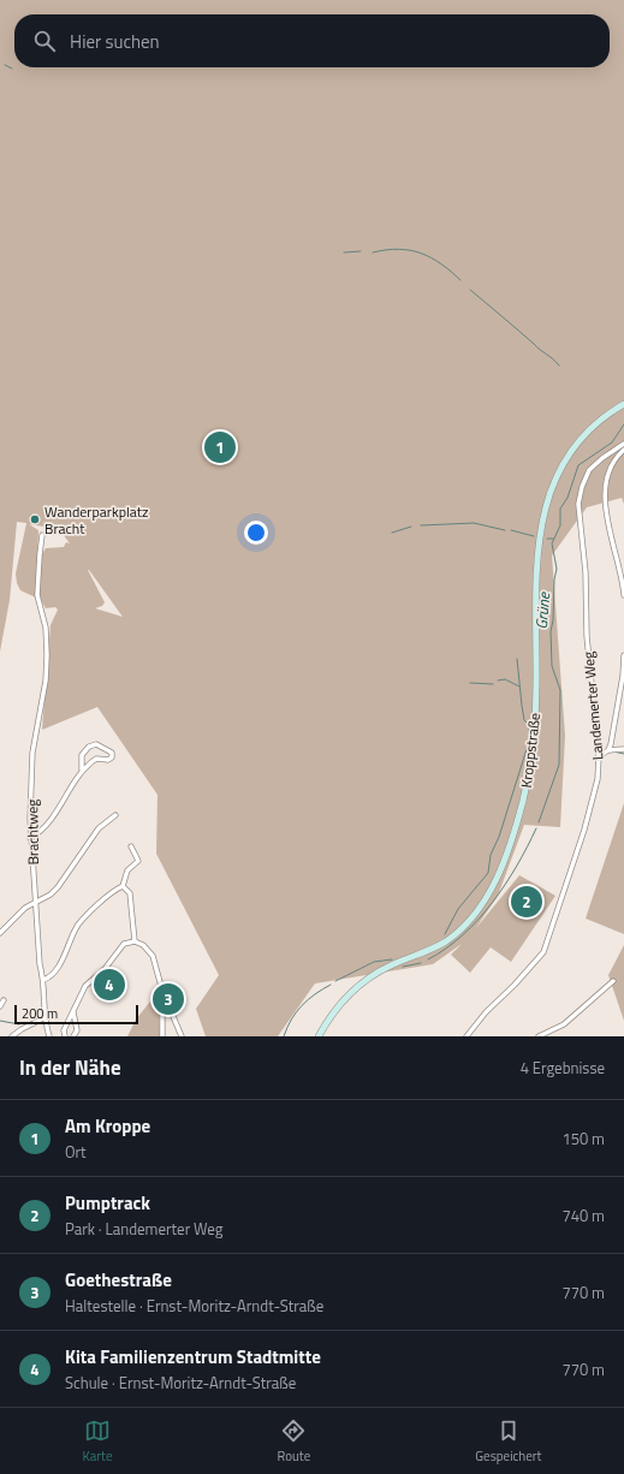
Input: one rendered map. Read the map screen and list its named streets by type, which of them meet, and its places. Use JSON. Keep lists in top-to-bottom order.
{
  "streets": {
    "street": ["Landemerter Weg", "Kroppstraße", "Brachtweg"]
  },
  "water": ["Grüne"],
  "places": ["Wanderparkplatz Bracht"],
  "scale_bar": "200 m",
  "page": {
    "search": "Hier suchen",
    "pins": [
      "1",
      "2",
      "4",
      "3"
    ],
    "scale": "200 m",
    "heading": ["In der Nähe", "4 Ergebnisse"],
    "list": [
      {
        "mark": "1",
        "name": "Am Kroppe",
        "note": "Ort",
        "value": "150 m"
      },
      {
        "mark": "2",
        "name": "Pumptrack",
        "note": "Park · Landemerter Weg",
        "value": "740 m"
      },
      {
        "mark": "3",
        "name": "Goethestraße",
        "note": "Haltestelle · Ernst-Moritz-Arndt-Straße",
        "value": "770 m"
      },
      {
        "mark": "4",
        "name": "Kita Familienzentrum Stadtmitte",
        "note": "Schule · Ernst-Moritz-Arndt-Straße",
        "value": "770 m"
      }
    ],
    "nav": ["Karte", "Route", "Gespeichert"]
  }
}
